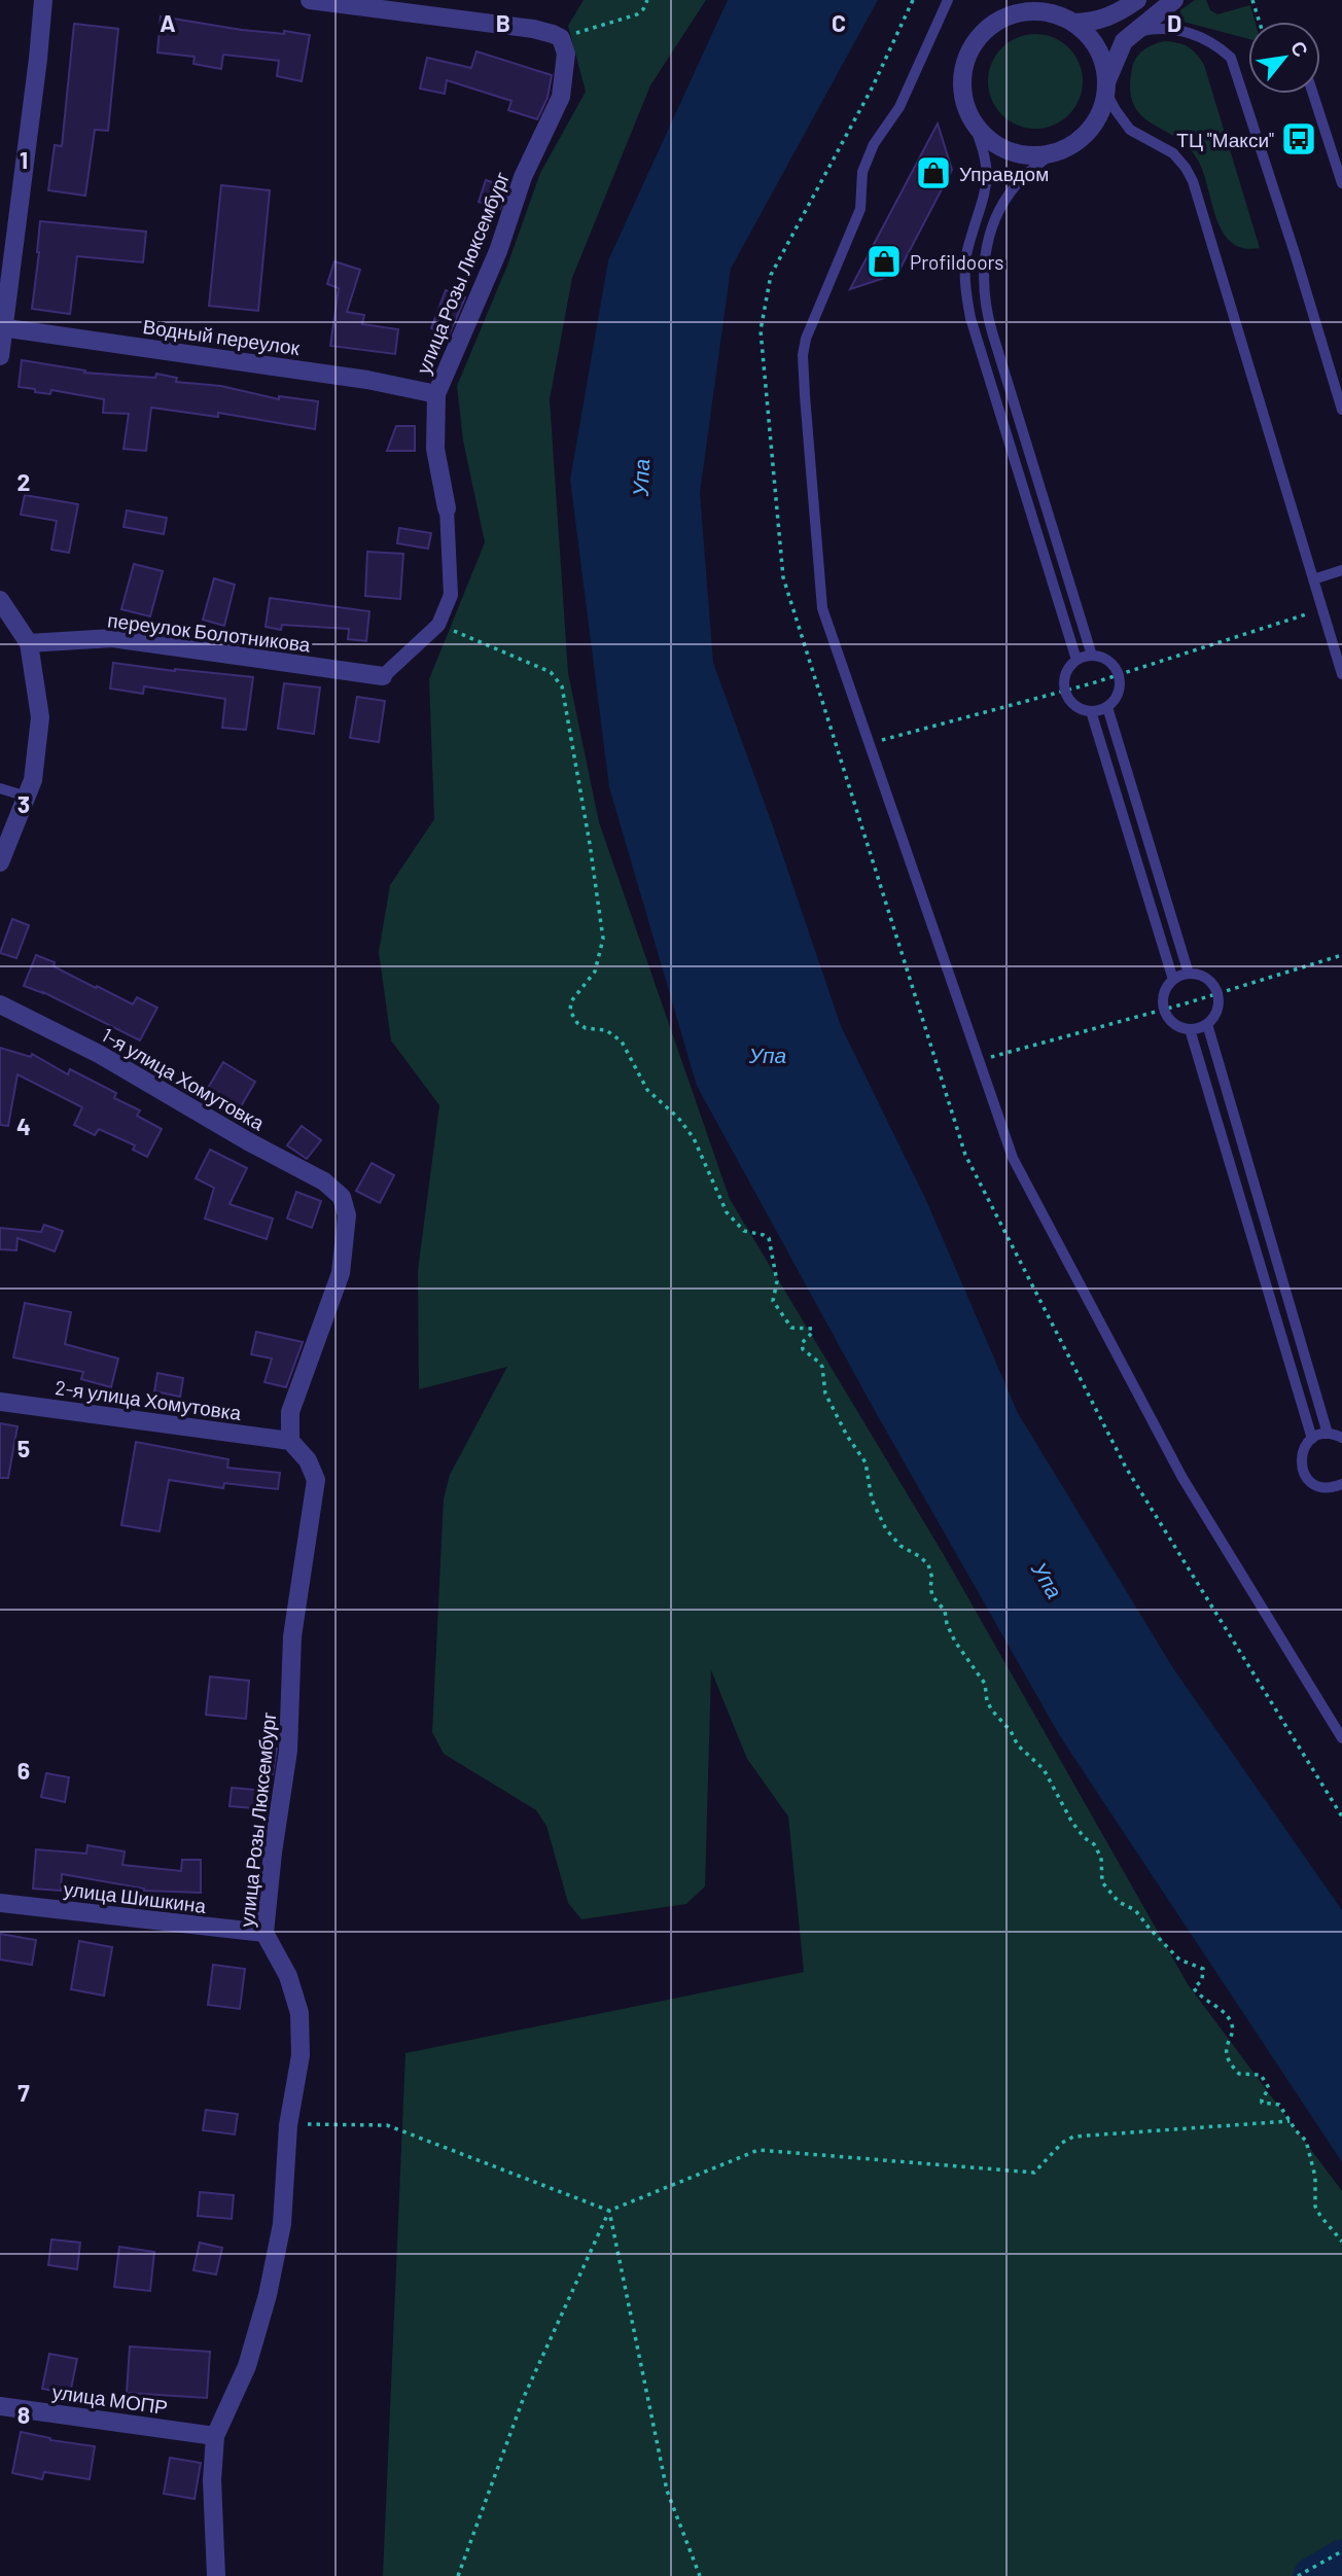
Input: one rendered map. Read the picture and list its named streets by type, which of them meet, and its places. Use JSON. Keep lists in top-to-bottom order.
{
  "streets": {
    "street": [
      "улица Розы Люксембург",
      "Водный переулок",
      "переулок Болотникова",
      "1-я улица Хомутовка",
      "2-я улица Хомутовка",
      "улица Шишкина",
      "улица МОПР"
    ]
  },
  "crossings": [
    ["улица Розы Люксембург", "Водный переулок"],
    ["улица Розы Люксембург", "переулок Болотникова"],
    ["улица Розы Люксембург", "1-я улица Хомутовка"],
    ["улица Розы Люксембург", "2-я улица Хомутовка"],
    ["улица Розы Люксембург", "улица Шишкина"],
    ["улица Розы Люксембург", "улица МОПР"],
    ["1-я улица Хомутовка", "2-я улица Хомутовка"]
  ],
  "water": ["Упа"],
  "places": {
    "bus stop": ["ТЦ \"Макси\""],
    "shop": ["Управдом", "Profildoors"]
  },
  "north": "top right",
  "grid": {
    "columns": [
      "A",
      "B",
      "C",
      "D"
    ],
    "rows": [
      "1",
      "2",
      "3",
      "4",
      "5",
      "6",
      "7",
      "8"
    ]
  }
}
